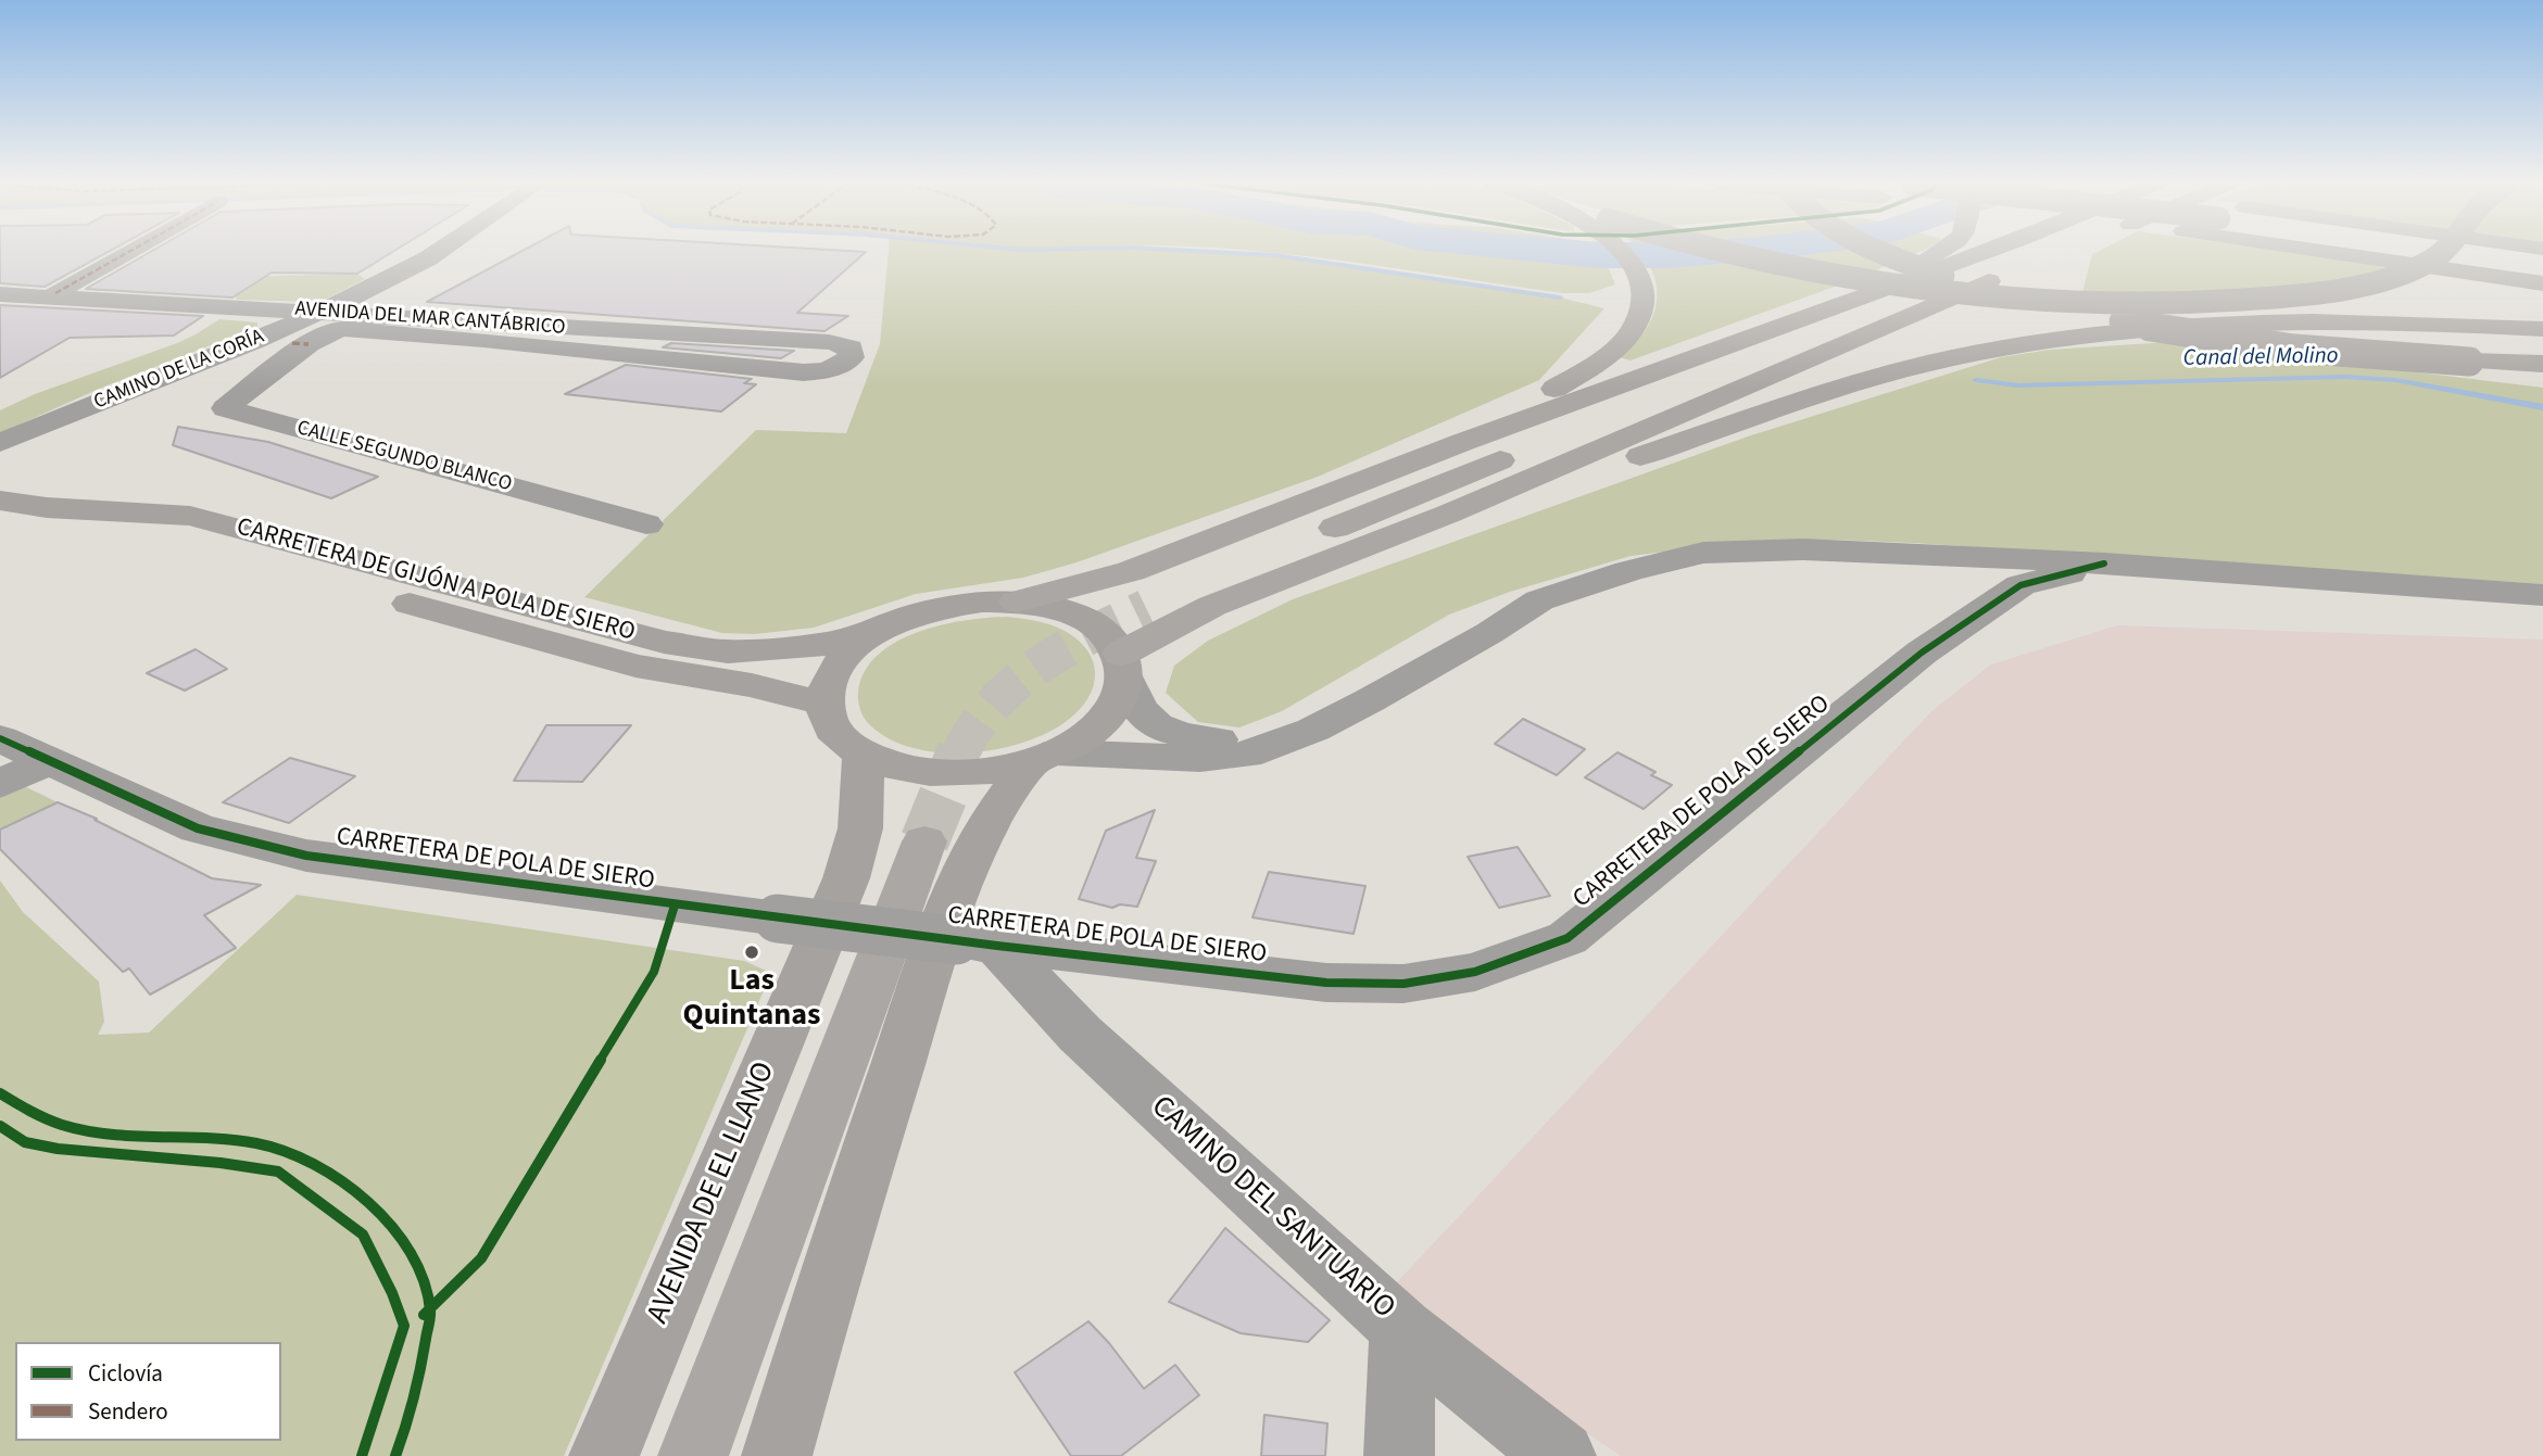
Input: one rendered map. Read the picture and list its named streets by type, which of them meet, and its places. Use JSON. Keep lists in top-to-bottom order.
{
  "streets": {
    "main road": ["CARRETERA DE GIJÓN A POLA DE SIERO", "AVENIDA DE EL LLANO"],
    "street": [
      "AVENIDA DEL MAR CANTÁBRICO",
      "CAMINO DE LA CORÍA",
      "CALLE SEGUNDO BLANCO",
      "CARRETERA DE POLA DE SIERO",
      "CAMINO DEL SANTUARIO"
    ]
  },
  "crossings": [
    ["AVENIDA DEL MAR CANTÁBRICO", "CAMINO DE LA CORÍA"],
    ["AVENIDA DEL MAR CANTÁBRICO", "CALLE SEGUNDO BLANCO"],
    ["CARRETERA DE GIJÓN A POLA DE SIERO", "AVENIDA DE EL LLANO"],
    ["CARRETERA DE POLA DE SIERO", "CAMINO DEL SANTUARIO"]
  ],
  "water": ["Canal del Molino"],
  "places": ["Las Quintanas"],
  "legend": ["Ciclovía", "Sendero"]
}
